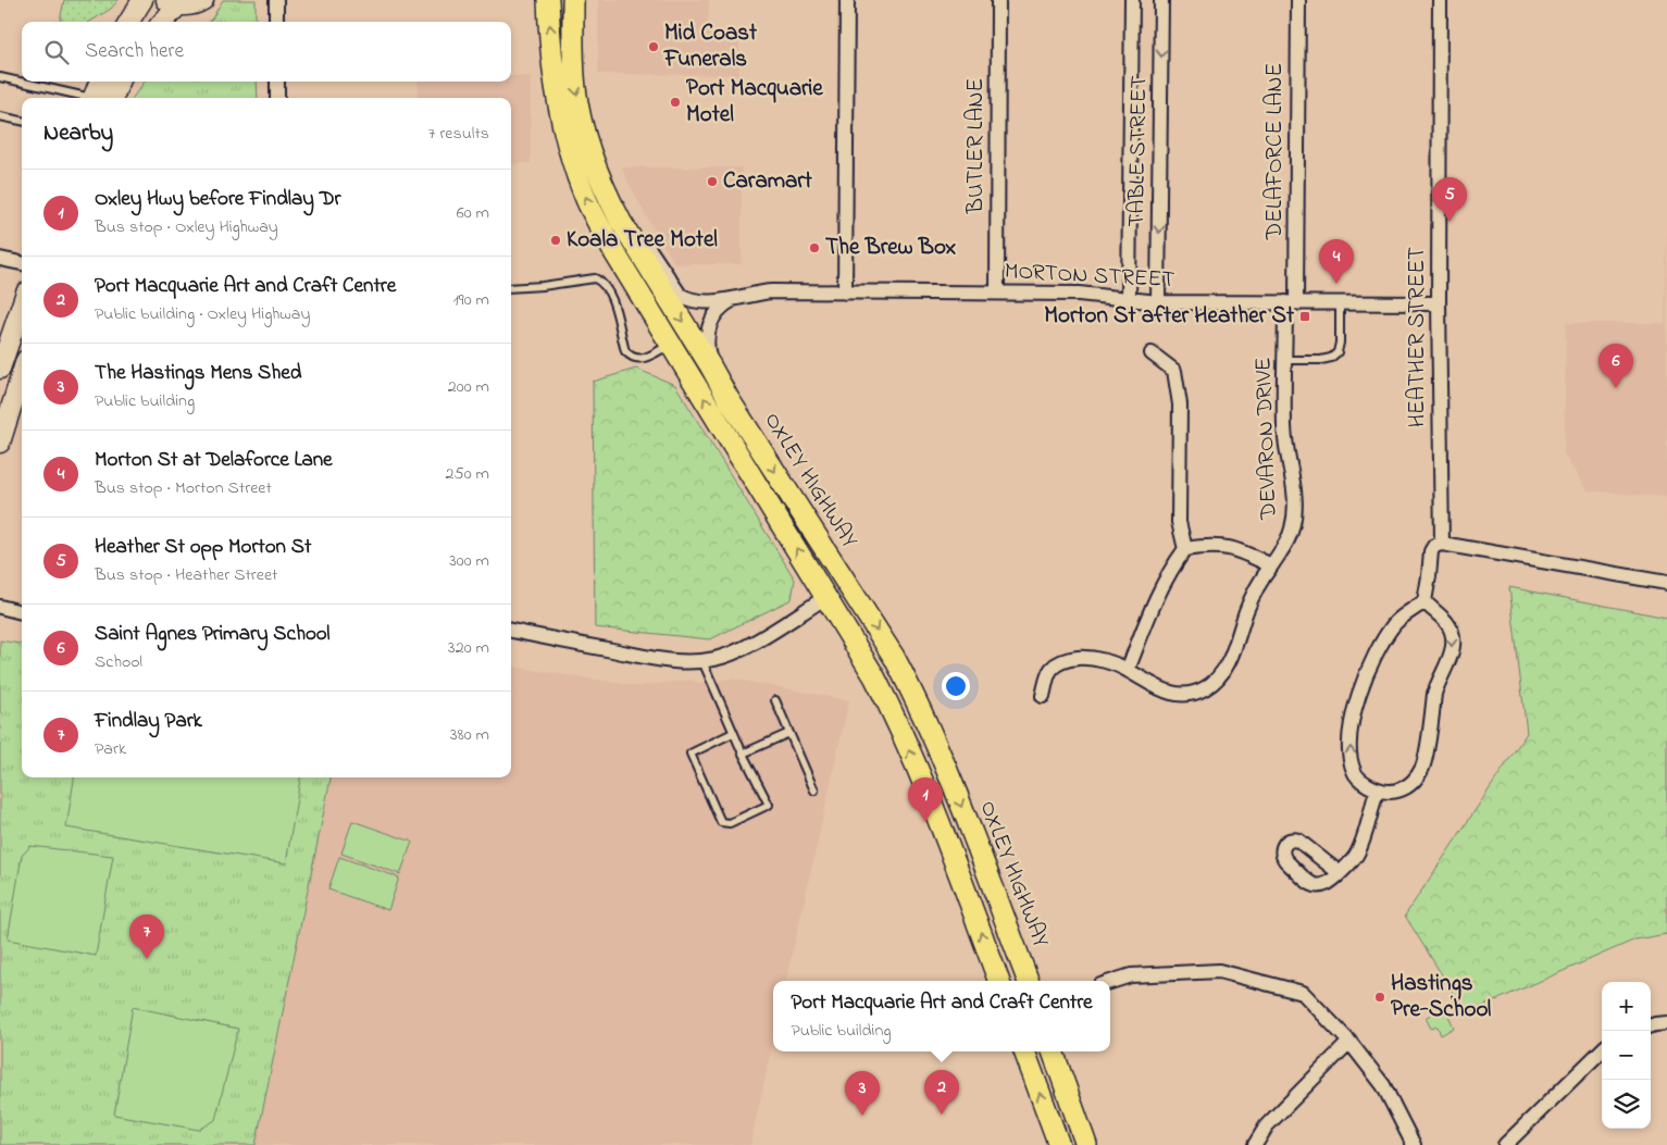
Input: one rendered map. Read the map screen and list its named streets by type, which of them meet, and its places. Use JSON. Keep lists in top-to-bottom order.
{
  "streets": {
    "main road": ["OXLEY HIGHWAY"],
    "street": [
      "BUTLER LANE",
      "TABLE STREET",
      "DELAFORCE LANE",
      "MORTON STREET",
      "HEATHER STREET",
      "DEVARON DRIVE"
    ]
  },
  "crossings": [
    ["BUTLER LANE", "MORTON STREET"],
    ["TABLE STREET", "MORTON STREET"],
    ["DELAFORCE LANE", "MORTON STREET"],
    ["DELAFORCE LANE", "DEVARON DRIVE"],
    ["MORTON STREET", "HEATHER STREET"],
    ["MORTON STREET", "DEVARON DRIVE"],
    ["MORTON STREET", "OXLEY HIGHWAY"]
  ],
  "places": {
    "other": [
      "Mid Coast Funerals",
      "Port Macquarie Motel",
      "Caramart",
      "Koala Tree Motel",
      "The Brew Box",
      "Hastings Pre-School"
    ],
    "transit": ["Morton St after Heather St"]
  },
  "page": {
    "search": "Search here",
    "heading": ["Nearby", "7 results"],
    "list": [
      {
        "mark": "1",
        "name": "Oxley Hwy before Findlay Dr",
        "note": "Bus stop · Oxley Highway",
        "value": "60 m"
      },
      {
        "mark": "2",
        "name": "Port Macquarie Art and Craft Centre",
        "note": "Public building · Oxley Highway",
        "value": "190 m"
      },
      {
        "mark": "3",
        "name": "The Hastings Mens Shed",
        "note": "Public building",
        "value": "200 m"
      },
      {
        "mark": "4",
        "name": "Morton St at Delaforce Lane",
        "note": "Bus stop · Morton Street",
        "value": "250 m"
      },
      {
        "mark": "5",
        "name": "Heather St opp Morton St",
        "note": "Bus stop · Heather Street",
        "value": "300 m"
      },
      {
        "mark": "6",
        "name": "Saint Agnes Primary School",
        "note": "School",
        "value": "320 m"
      },
      {
        "mark": "7",
        "name": "Findlay Park",
        "note": "Park",
        "value": "380 m"
      }
    ],
    "pins": [
      "5",
      "4",
      "6",
      "1",
      "7",
      "2",
      "3"
    ],
    "popup": ["Port Macquarie Art and Craft Centre", "Public building"],
    "map_buttons": ["+", "−"]
  }
}
